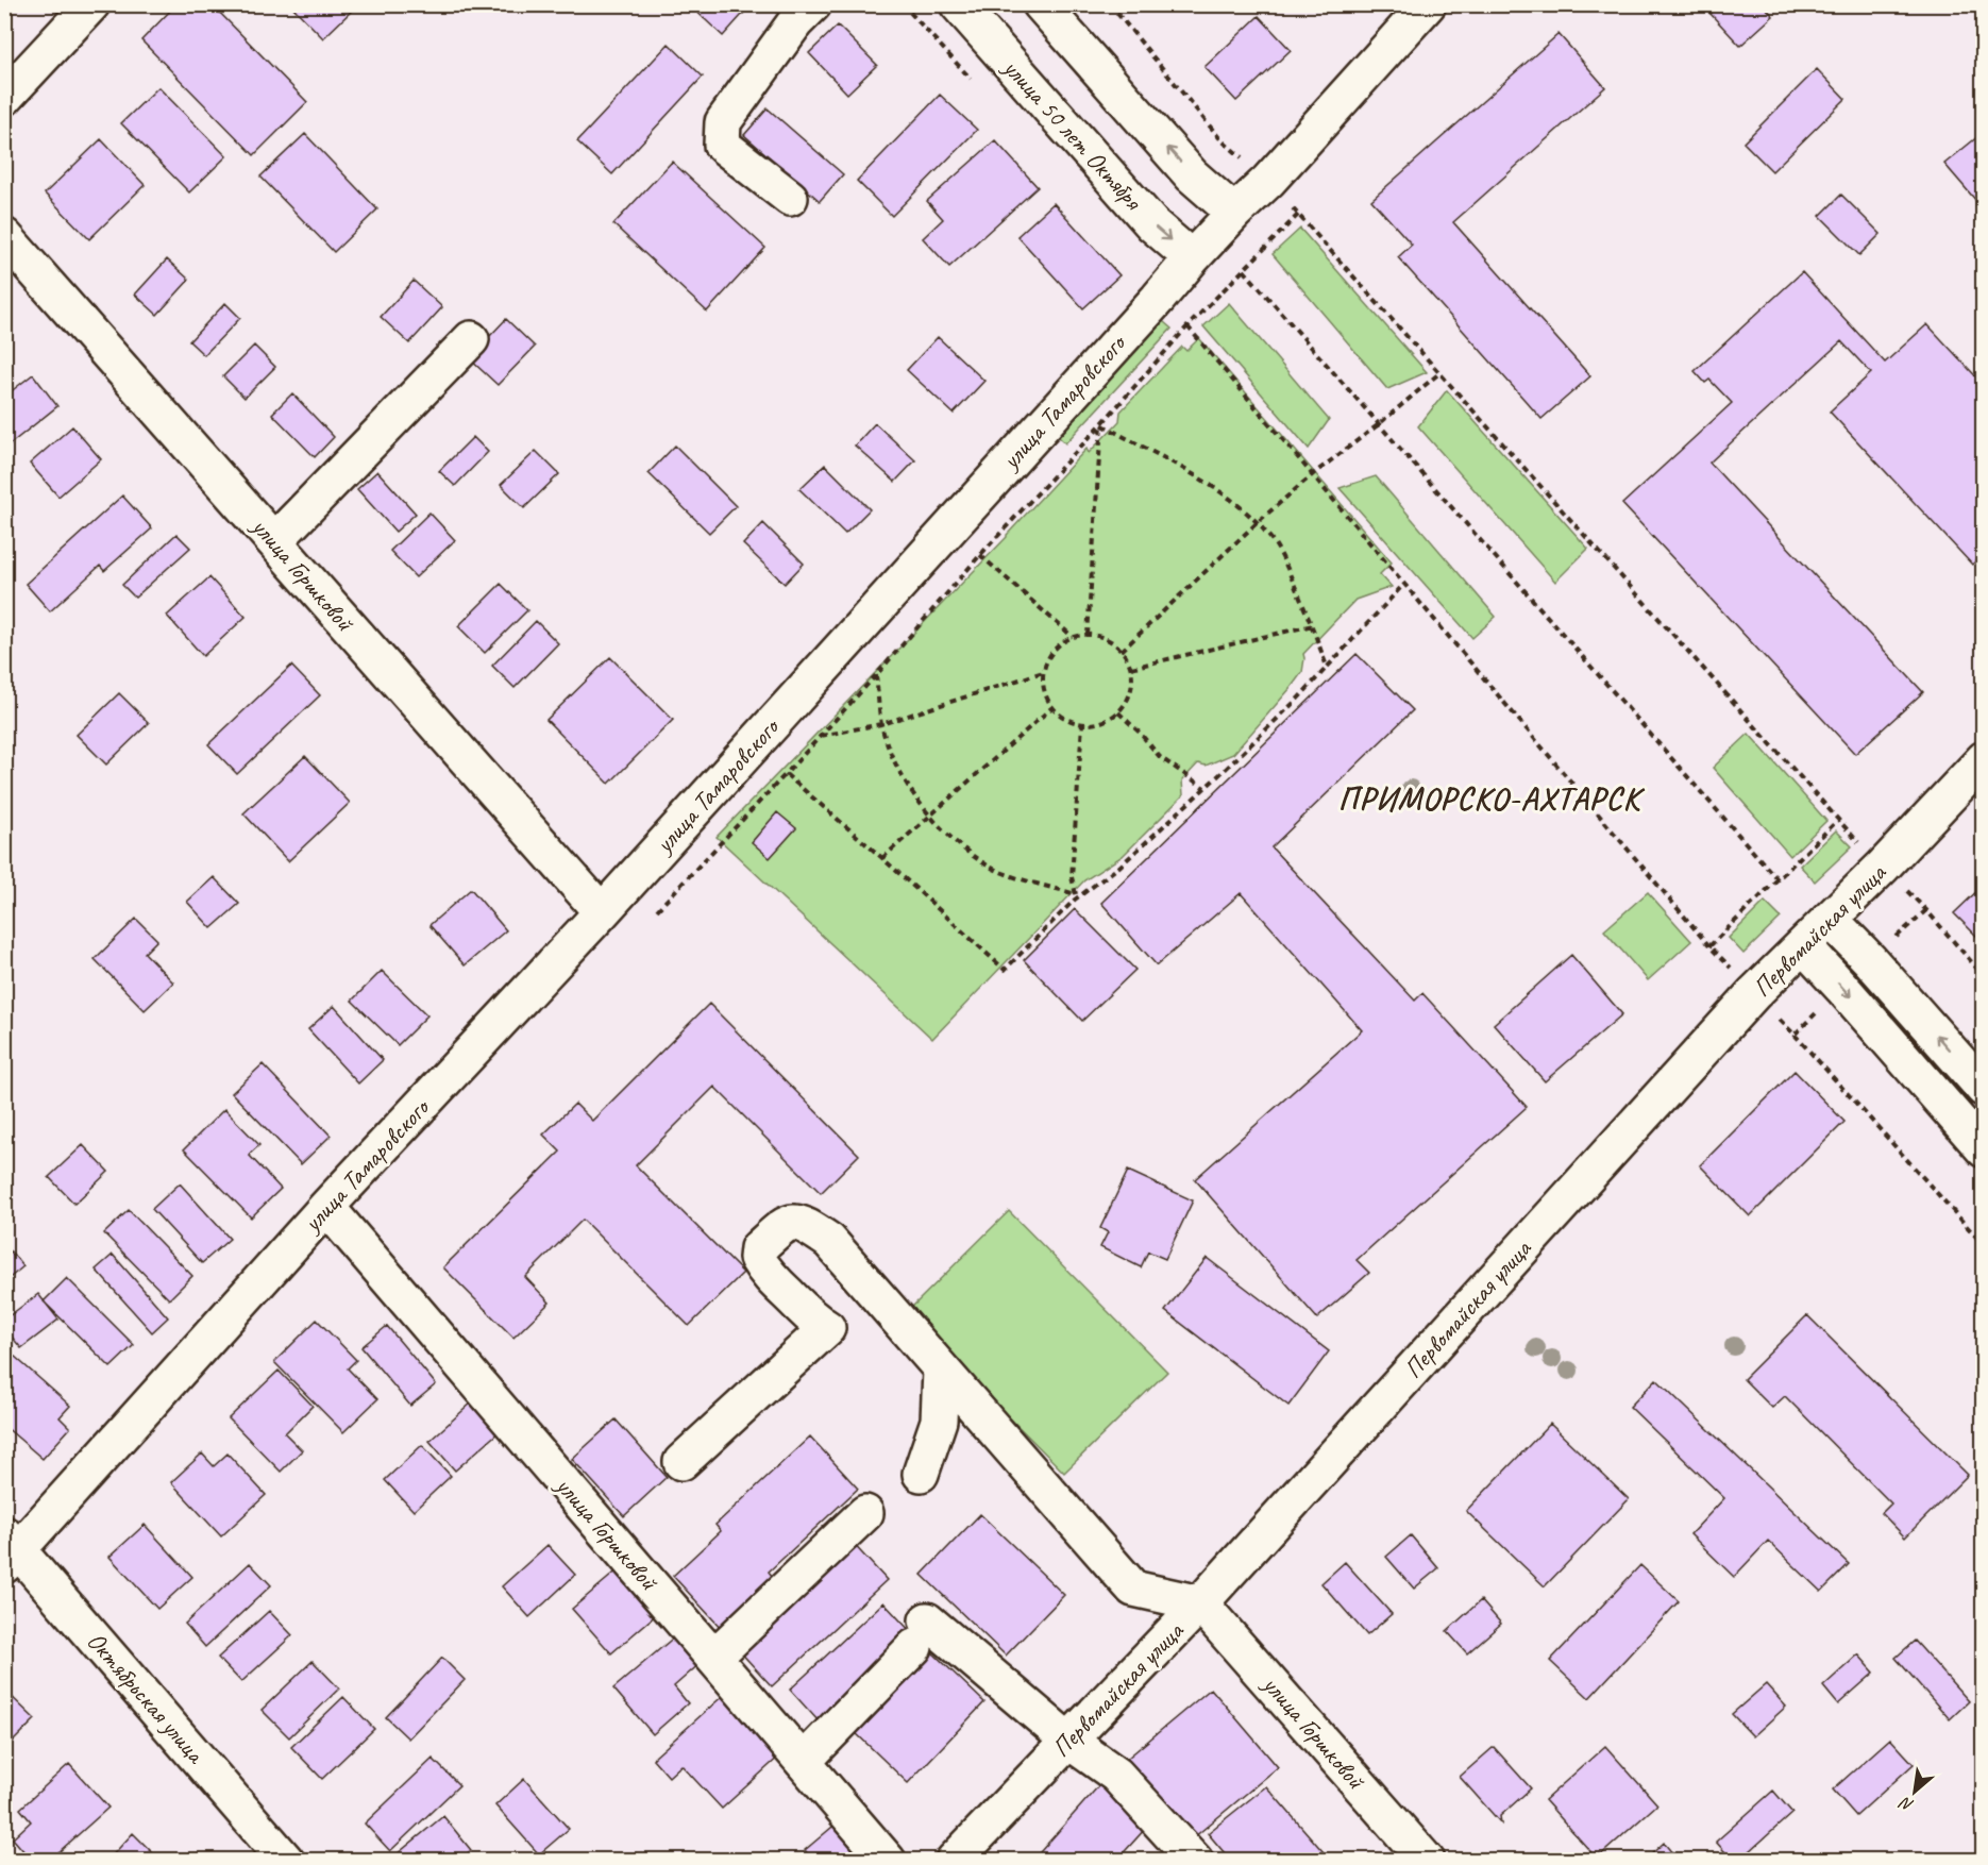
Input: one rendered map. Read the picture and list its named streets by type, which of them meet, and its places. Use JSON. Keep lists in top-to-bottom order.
{
  "streets": {
    "street": [
      "улица 50 лет Октября",
      "улица Тамаровского",
      "улица Горшковой",
      "Первомайская улица",
      "Октябрьская улица"
    ]
  },
  "crossings": [
    ["улица 50 лет Октября", "улица Тамаровского"],
    ["улица Тамаровского", "улица Горшковой"],
    ["улица Тамаровского", "Октябрьская улица"],
    ["улица Горшковой", "Первомайская улица"]
  ],
  "districts": ["ПРИМОРСКО-АХТАРСК"],
  "north": "bottom left"
}
